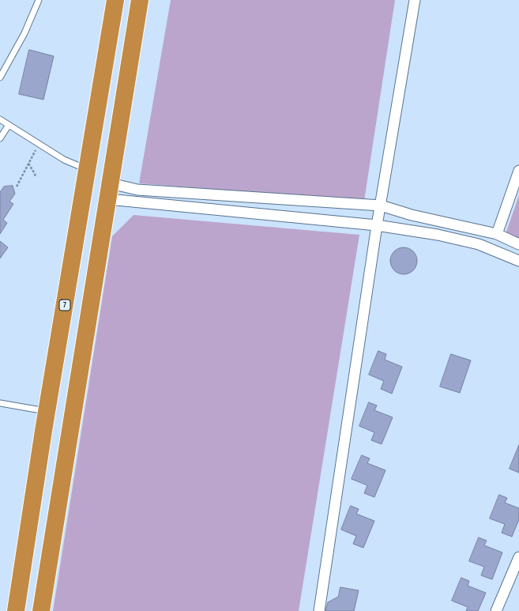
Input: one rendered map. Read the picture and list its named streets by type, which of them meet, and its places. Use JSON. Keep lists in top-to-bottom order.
{
  "streets": {
    "highway": ["7"]
  }
}
